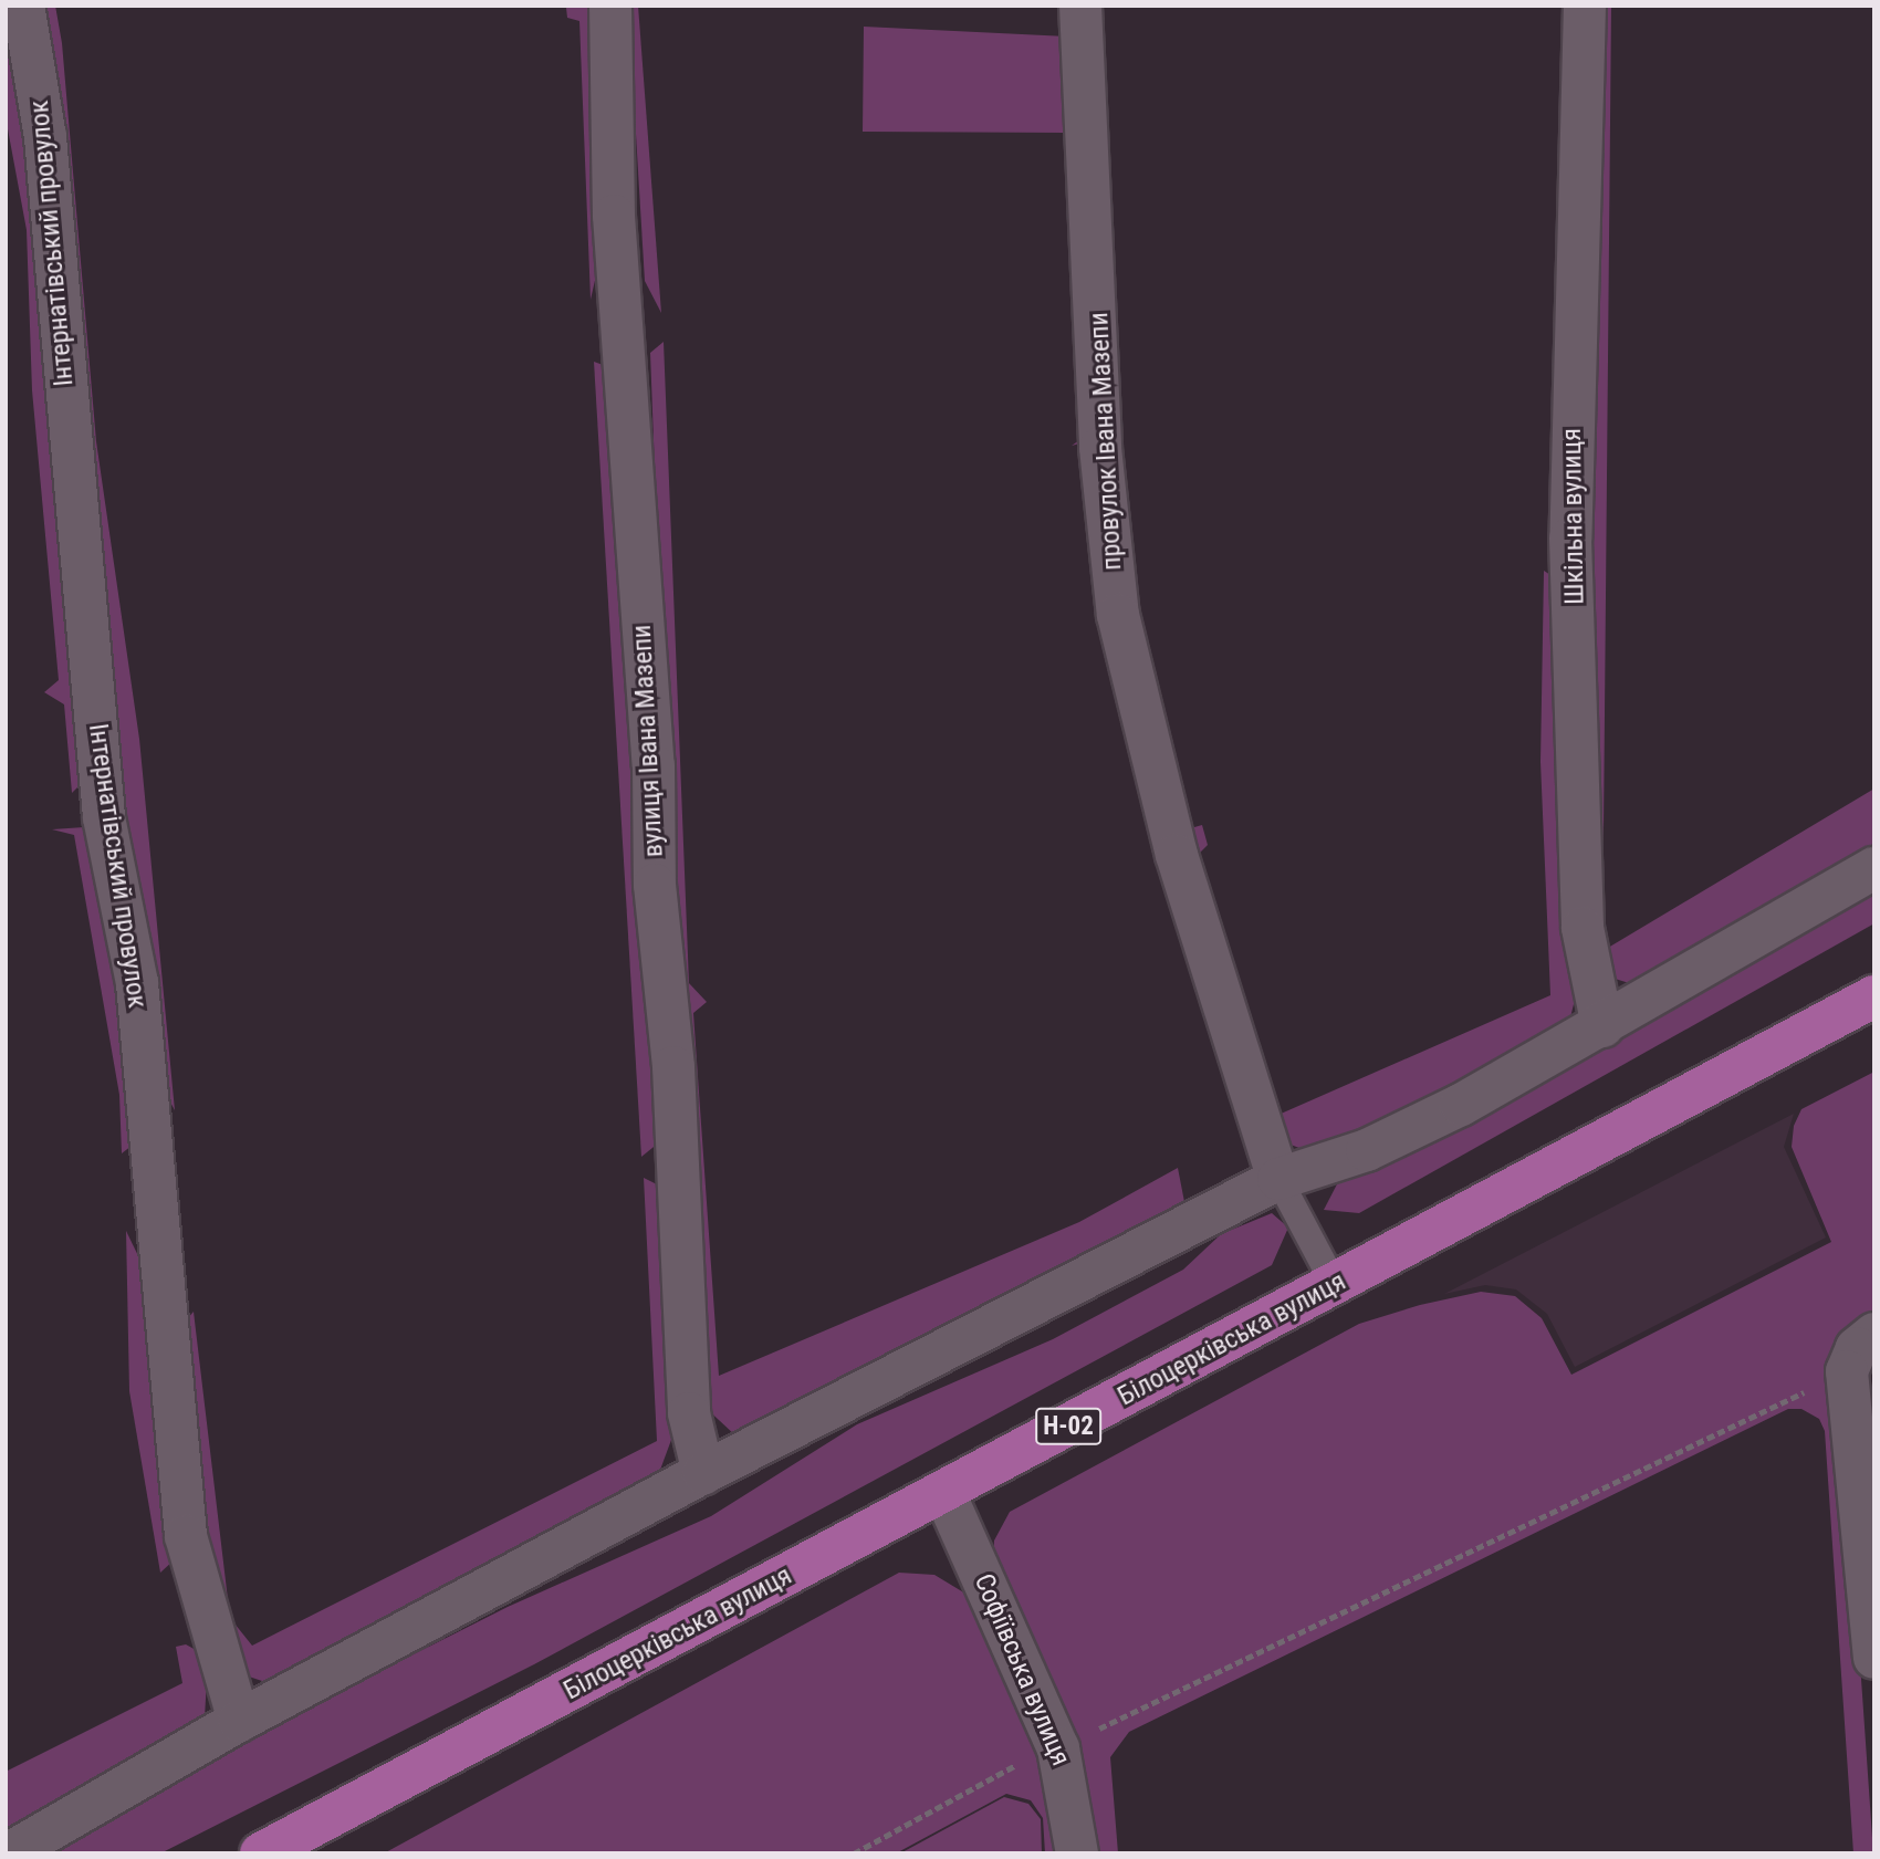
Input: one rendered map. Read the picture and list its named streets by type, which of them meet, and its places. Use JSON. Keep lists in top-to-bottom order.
{
  "streets": {
    "main road": ["Білоцерківська вулиця", "Н-02"],
    "street": [
      "Інтернатівський провулок",
      "провулок Івана Мазепи",
      "Шкільна вулиця",
      "вулиця Івана Мазепи",
      "Софіївська вулиця"
    ]
  },
  "crossings": [
    ["Білоцерківська вулиця", "Софіївська вулиця"]
  ]
}
